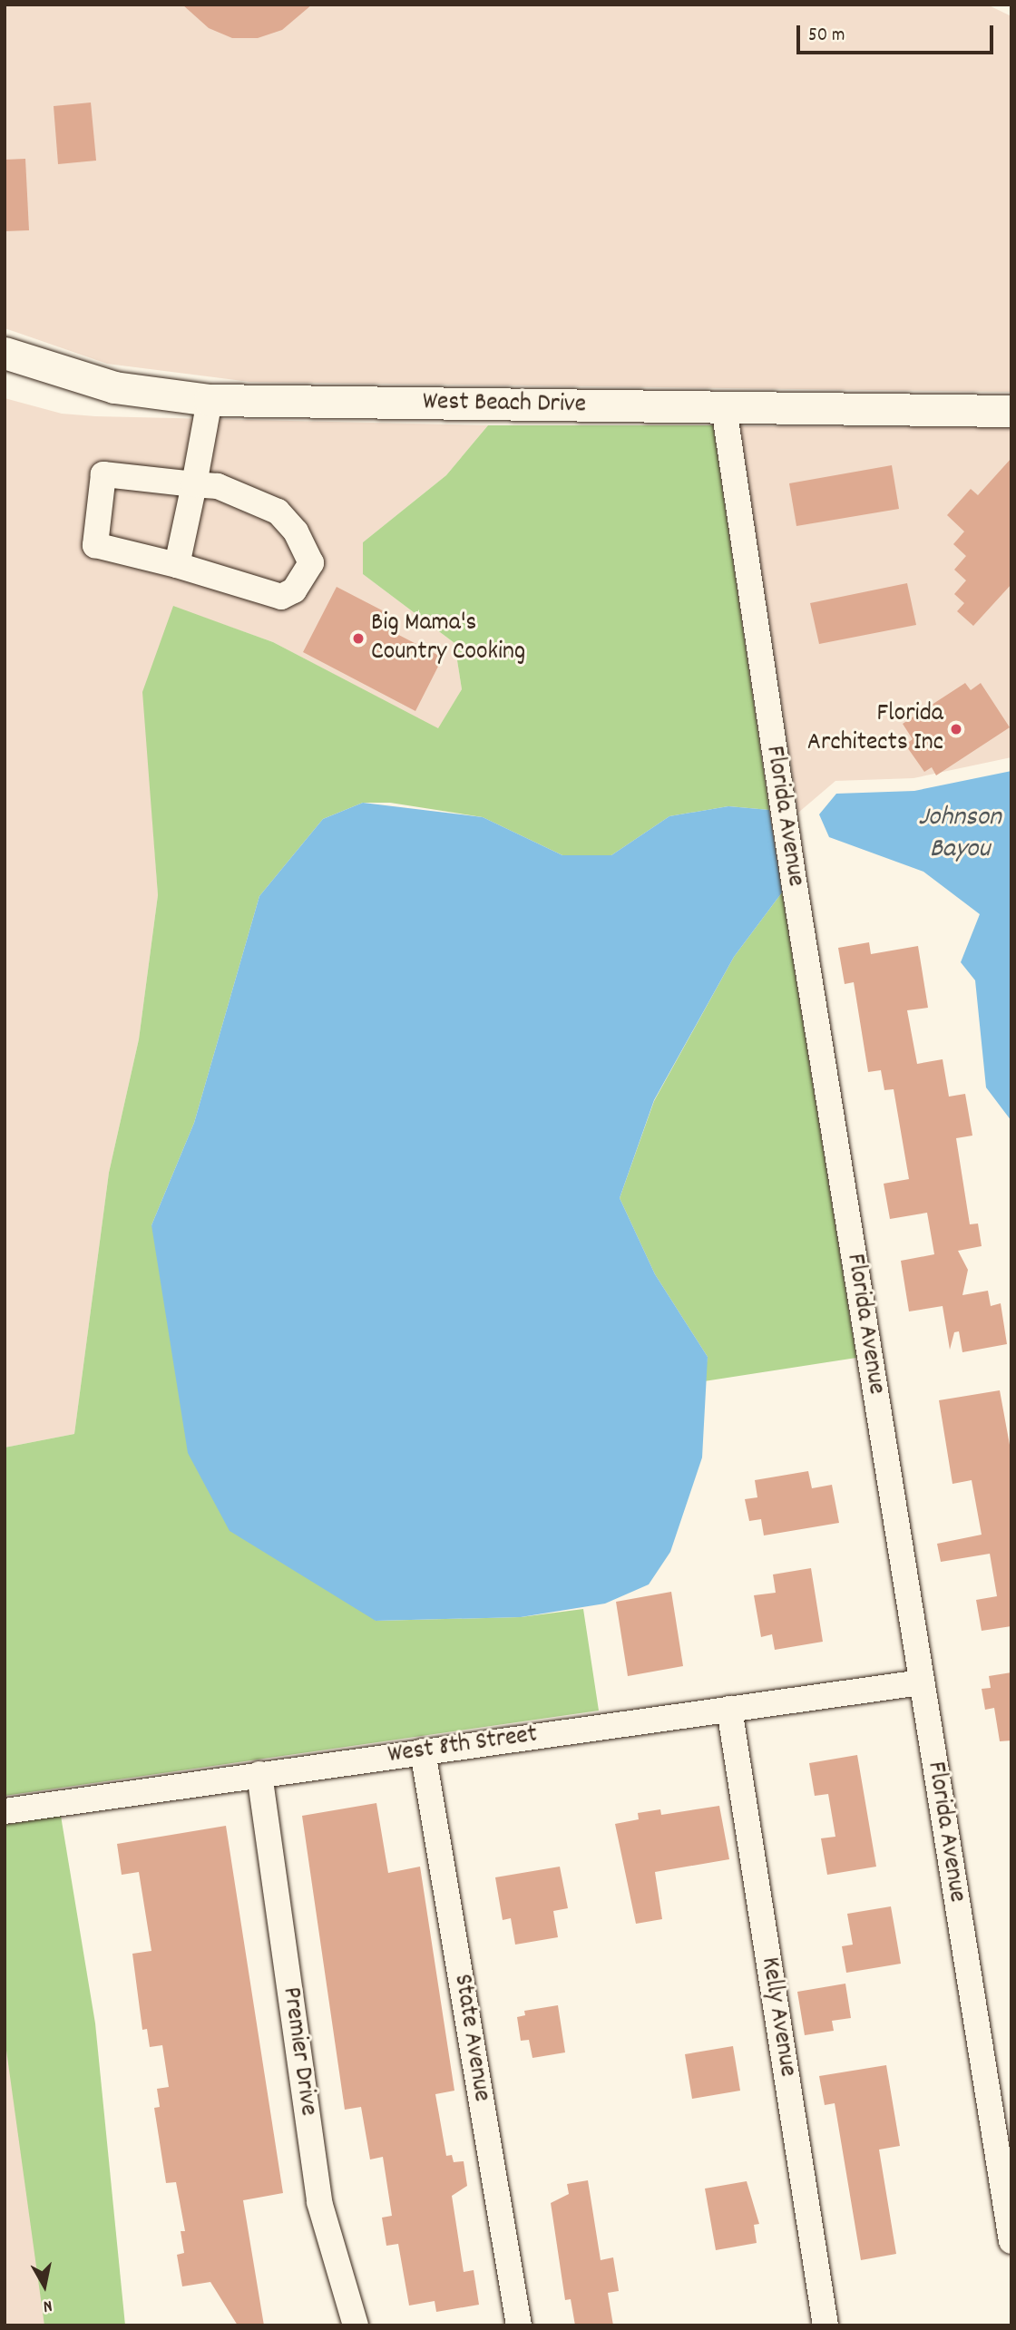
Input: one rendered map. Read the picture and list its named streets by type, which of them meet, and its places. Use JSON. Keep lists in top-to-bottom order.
{
  "streets": {
    "main road": ["West Beach Drive"],
    "street": [
      "Florida Avenue",
      "West 8th Street",
      "Kelly Avenue",
      "State Avenue",
      "Premier Drive"
    ]
  },
  "crossings": [
    ["West Beach Drive", "Florida Avenue"],
    ["Florida Avenue", "West 8th Street"],
    ["West 8th Street", "Kelly Avenue"],
    ["West 8th Street", "State Avenue"],
    ["West 8th Street", "Premier Drive"]
  ],
  "water": ["Johnson Bayou"],
  "places": ["Big Mama's Country Cooking", "Florida Architects Inc"],
  "scale_bar": "50 m",
  "north": "bottom"
}
